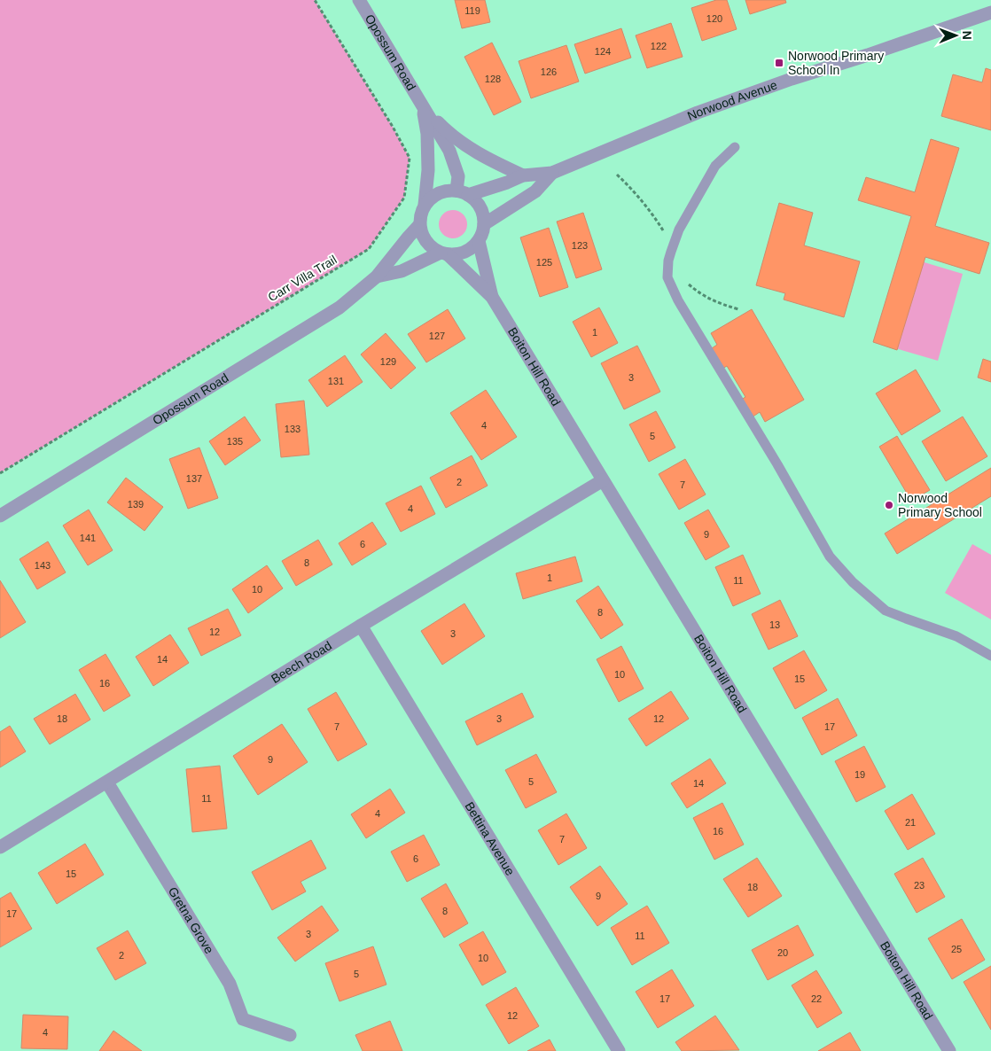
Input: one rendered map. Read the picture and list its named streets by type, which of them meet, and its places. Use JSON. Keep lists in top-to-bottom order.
{
  "streets": {
    "street": [
      "Opossum Road",
      "Norwood Avenue",
      "Boiton Hill Road",
      "Beech Road",
      "Bettina Avenue",
      "Gretna Grove"
    ],
    "path": ["Carr Villa Trail"]
  },
  "crossings": [
    ["Opossum Road", "Norwood Avenue"],
    ["Opossum Road", "Boiton Hill Road"],
    ["Norwood Avenue", "Boiton Hill Road"],
    ["Boiton Hill Road", "Beech Road"],
    ["Beech Road", "Bettina Avenue"],
    ["Beech Road", "Gretna Grove"]
  ],
  "places": {
    "transit": ["Norwood Primary School In"],
    "other": ["Norwood Primary School"]
  },
  "house_numbers": [
    "119",
    "120",
    "122",
    "124",
    "126",
    "128",
    "123",
    "125",
    "1",
    "127",
    "129",
    "3",
    "131",
    "4",
    "133",
    "5",
    "135",
    "137",
    "2",
    "7",
    "139",
    "4",
    "9",
    "141",
    "6",
    "8",
    "143",
    "1",
    "11",
    "10",
    "8",
    "13",
    "12",
    "3",
    "14",
    "10",
    "15",
    "16",
    "18",
    "3",
    "12",
    "7",
    "17",
    "9",
    "19",
    "5",
    "14",
    "11",
    "4",
    "21",
    "16",
    "7",
    "6",
    "15",
    "23",
    "18",
    "9",
    "8",
    "17",
    "3",
    "11",
    "25",
    "20",
    "2",
    "10",
    "5",
    "17",
    "22",
    "12",
    "4"
  ],
  "north": "right"
}
